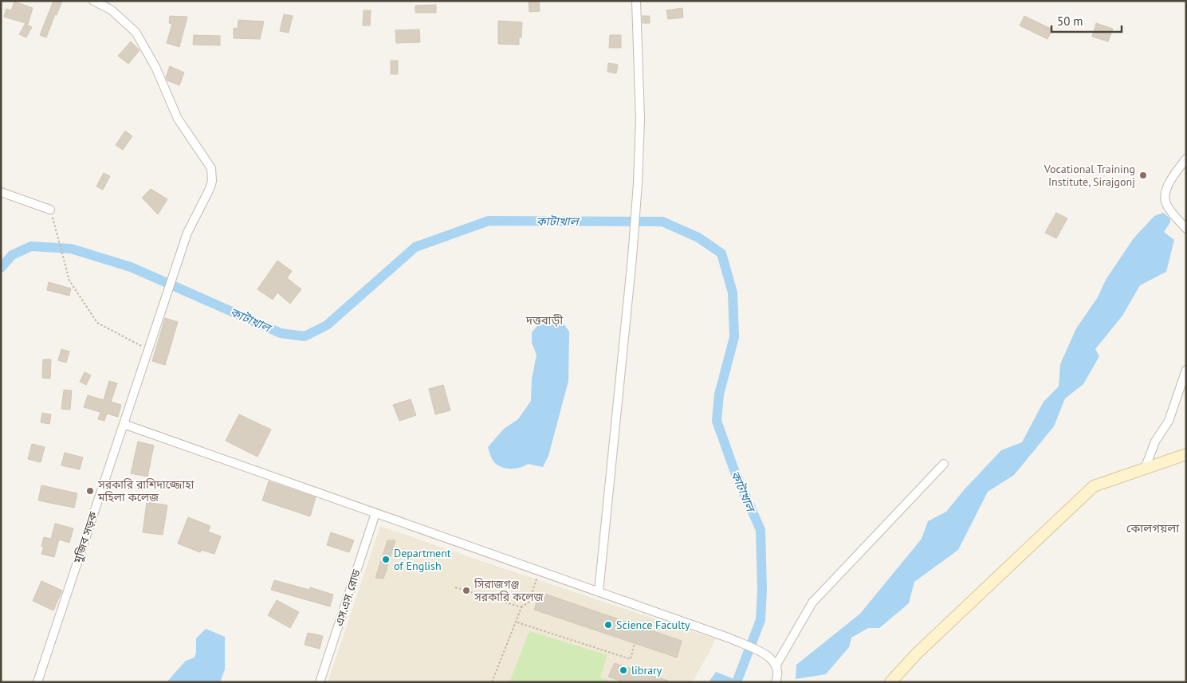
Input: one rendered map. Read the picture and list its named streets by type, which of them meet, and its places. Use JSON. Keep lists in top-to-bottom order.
{
  "streets": {
    "street": ["মুজিব সড়ক", "এস.এস. রোড"]
  },
  "districts": ["দত্তবাড়ী", "কোলগয়লা"],
  "water": ["কাটাখাল"],
  "places": [
    "Vocational Training Institute, Sirajgonj",
    "সরকারি রাশিদাজ্জোহা মহিলা কলেজ",
    "Department of English",
    "সিরাজগঞ্জ সরকারি কলেজ",
    "Science Faculty",
    "library"
  ],
  "scale_bar": "50 m"
}
